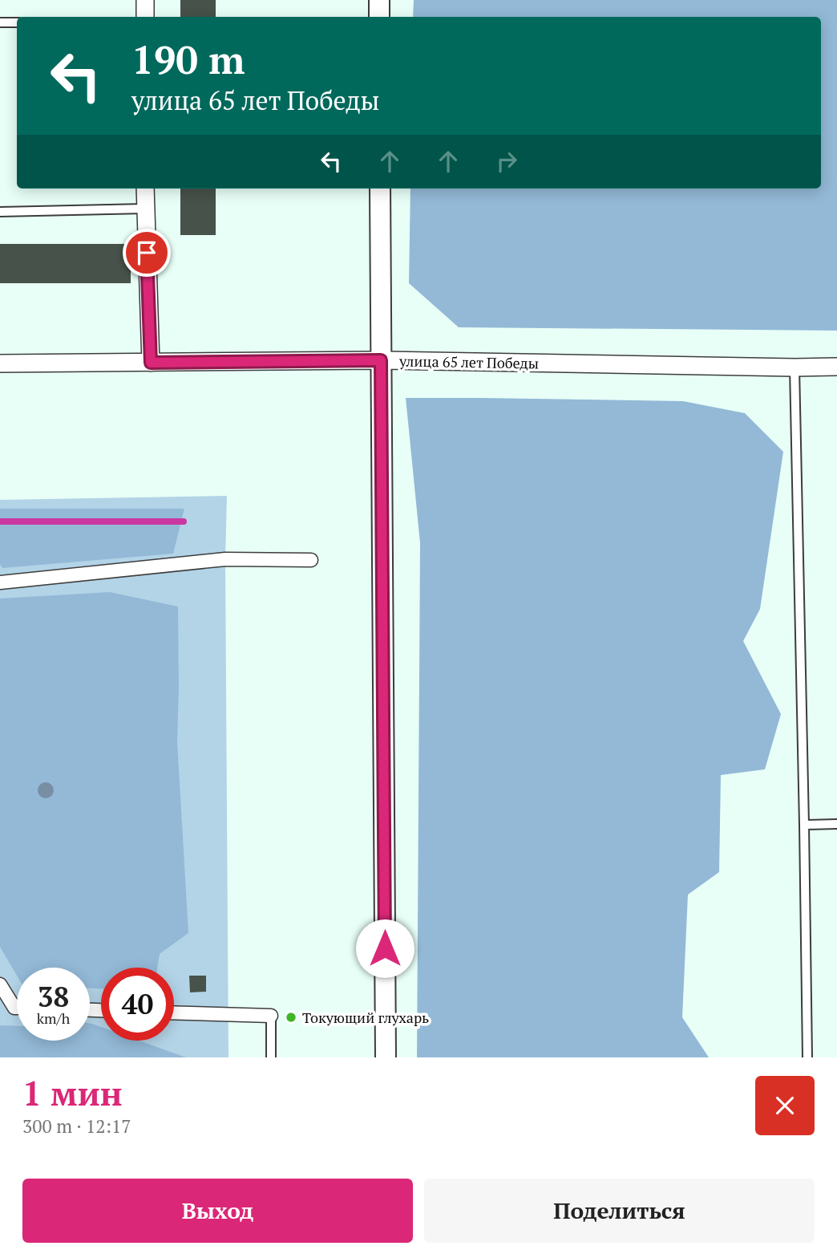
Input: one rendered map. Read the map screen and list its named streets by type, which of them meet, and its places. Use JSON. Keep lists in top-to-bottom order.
{
  "streets": {
    "street": ["улица 65 лет Победы"]
  },
  "places": ["Токующий глухарь"],
  "page": {
    "turn": ["190 m", "улица 65 лет Победы"],
    "speed": "38 km/h",
    "limit": "40",
    "heading": ["1 мин", "300 m · 12:17"],
    "buttons": ["Выход", "Поделиться"]
  }
}
